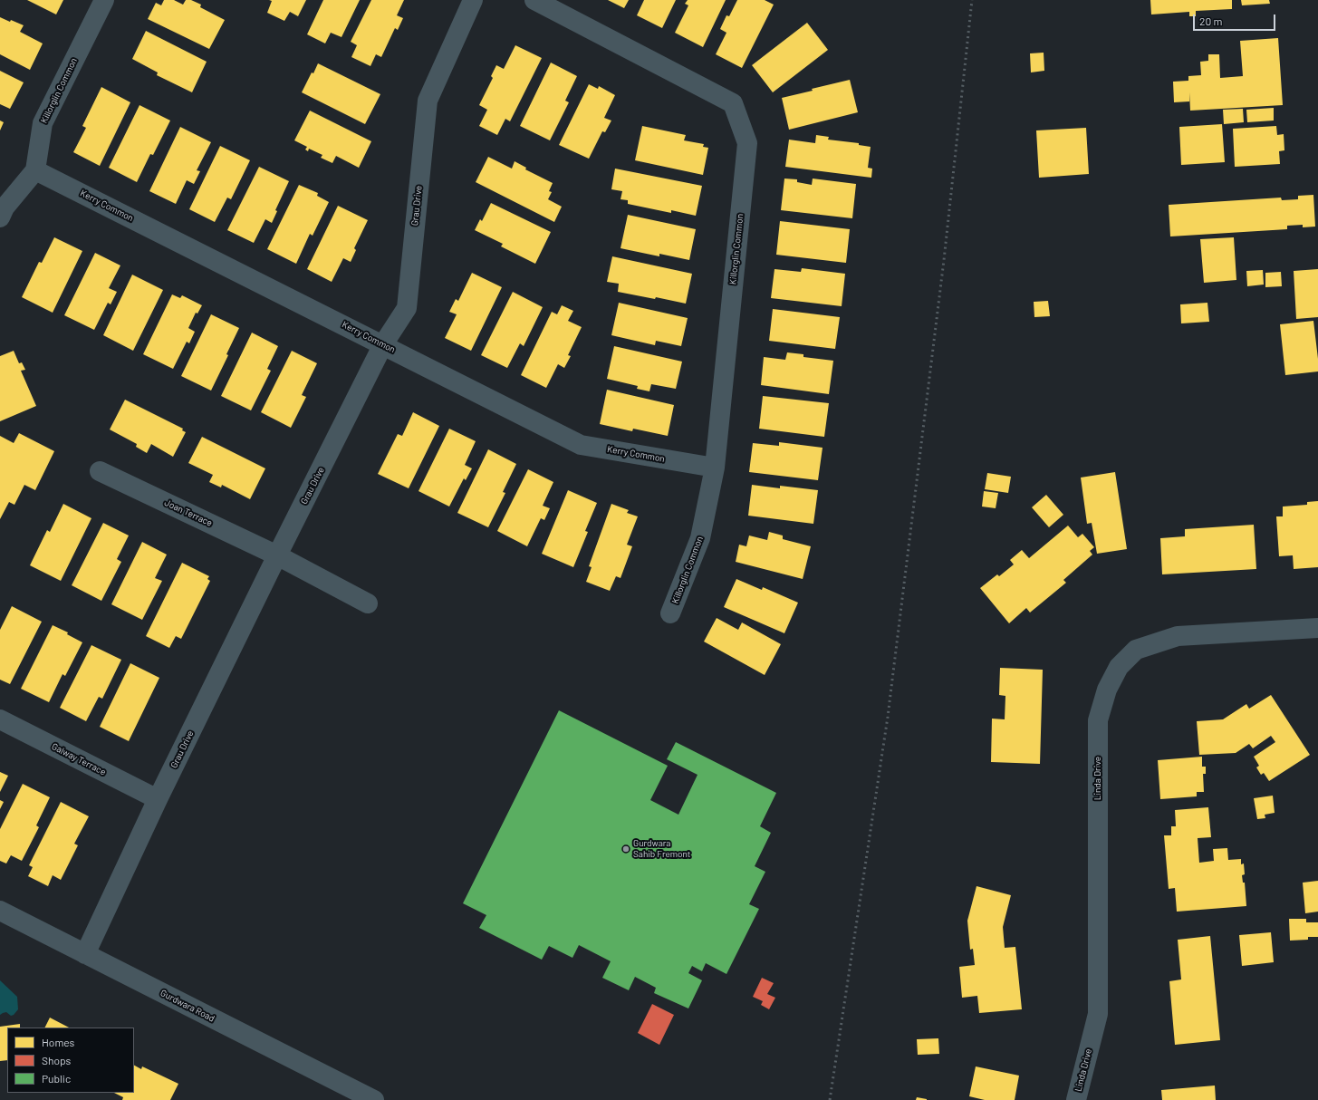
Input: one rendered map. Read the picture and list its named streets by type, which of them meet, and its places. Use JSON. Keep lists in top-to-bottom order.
{
  "streets": {
    "street": [
      "Killorglin Common",
      "Kerry Common",
      "Grau Drive",
      "Joan Terrace",
      "Galway Terrace",
      "Linda Drive",
      "Gurdwara Road"
    ]
  },
  "crossings": [
    ["Killorglin Common", "Kerry Common"],
    ["Kerry Common", "Grau Drive"],
    ["Grau Drive", "Joan Terrace"],
    ["Grau Drive", "Galway Terrace"],
    ["Grau Drive", "Gurdwara Road"]
  ],
  "places": ["Gurdwara Sahib Fremont"],
  "legend": ["Homes", "Shops", "Public"],
  "scale_bar": "20 m"
}
